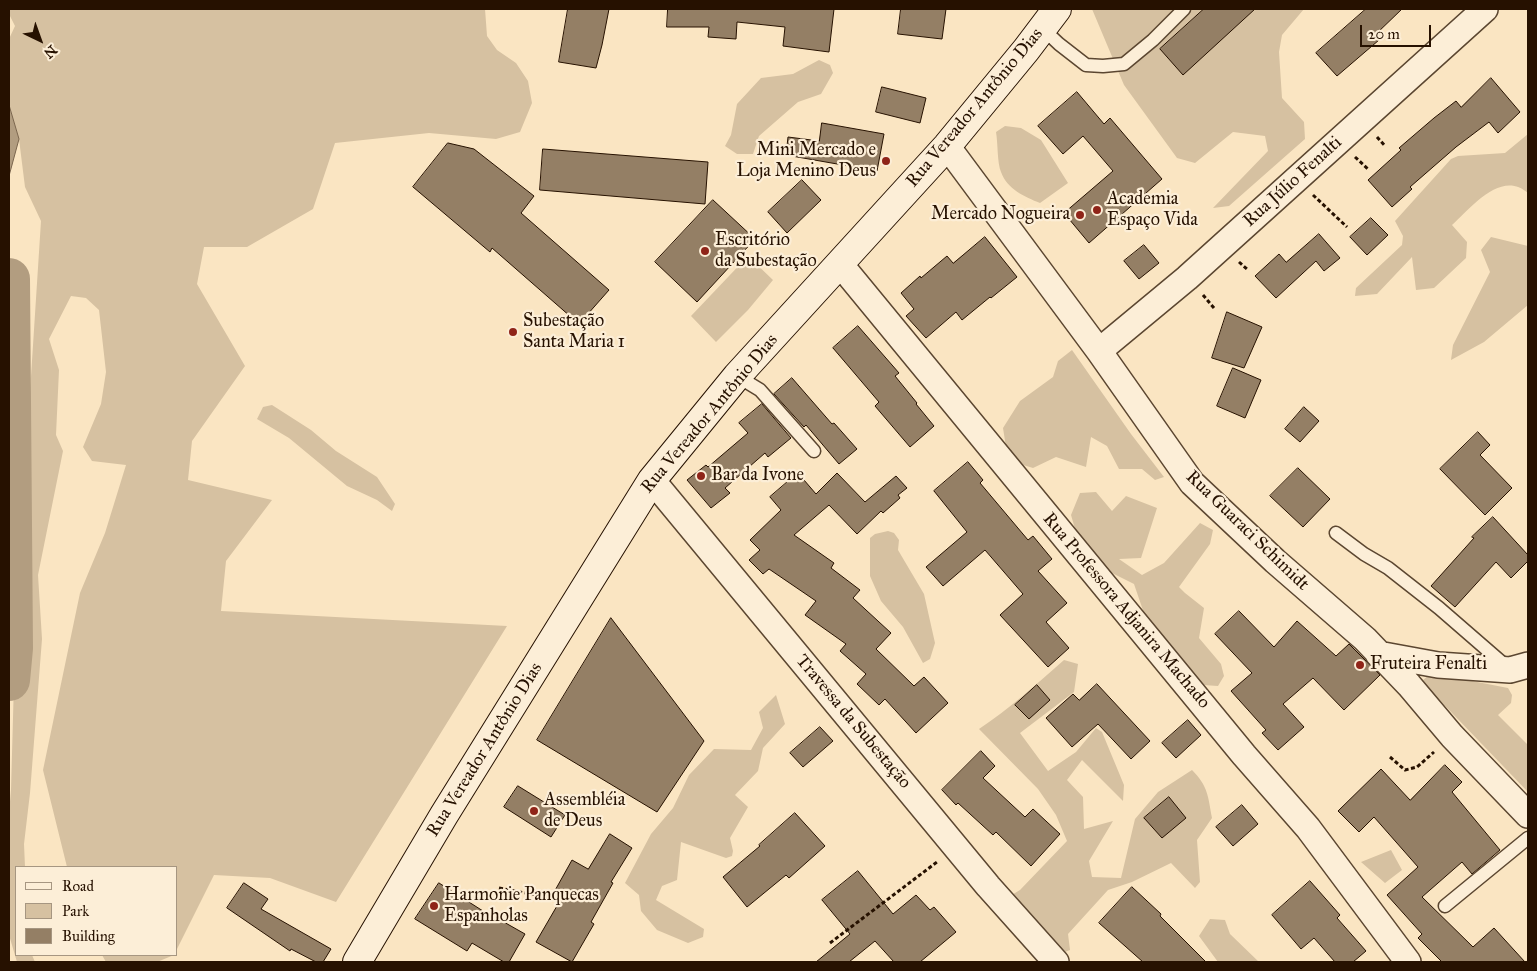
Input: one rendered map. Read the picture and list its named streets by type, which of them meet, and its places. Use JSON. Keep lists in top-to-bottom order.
{
  "streets": {
    "street": [
      "Rua Vereador Antônio Dias",
      "Rua Júlio Fenalti",
      "Rua Guaraci Schimidt",
      "Rua Professora Adjanira Machado",
      "Travessa da Subestação"
    ]
  },
  "crossings": [
    ["Rua Vereador Antônio Dias", "Rua Guaraci Schimidt"],
    ["Rua Vereador Antônio Dias", "Rua Professora Adjanira Machado"],
    ["Rua Vereador Antônio Dias", "Travessa da Subestação"],
    ["Rua Júlio Fenalti", "Rua Guaraci Schimidt"]
  ],
  "places": [
    "Mini Mercado e Loja Menino Deus",
    "Academia Espaço Vida",
    "Mercado Nogueira",
    "Escritório da Subestação",
    "Subestação Santa Maria 1",
    "Bar da Ivone",
    "Fruteira Fenalti",
    "Assembléia de Deus",
    "Harmonie Panquecas Espanholas"
  ],
  "legend": ["Road", "Park", "Building"],
  "scale_bar": "20 m",
  "north": "bottom right"
}
